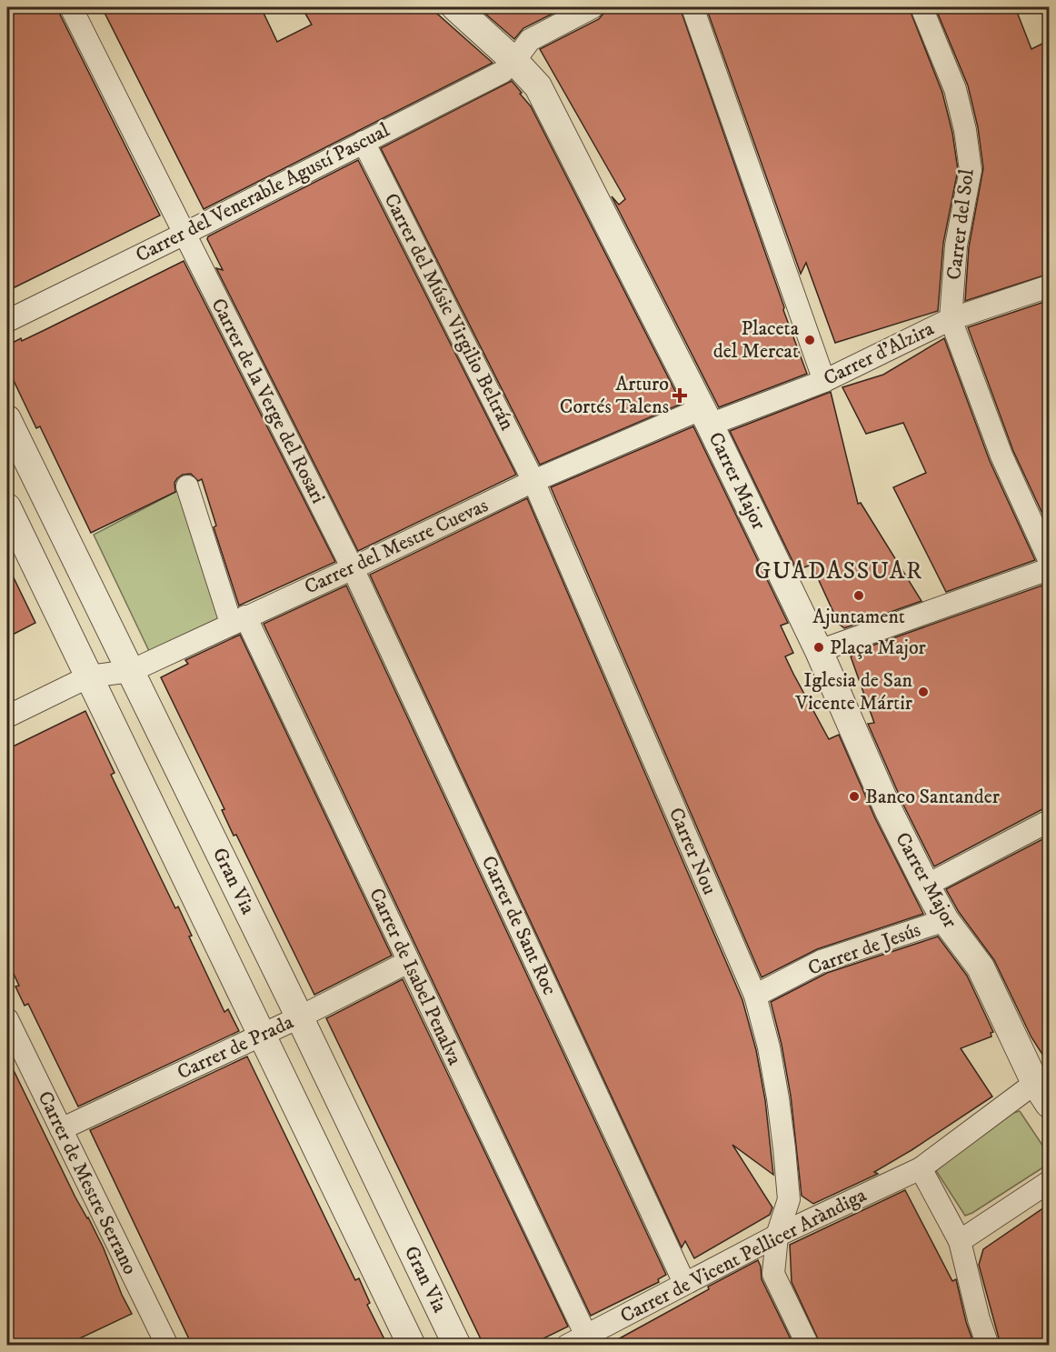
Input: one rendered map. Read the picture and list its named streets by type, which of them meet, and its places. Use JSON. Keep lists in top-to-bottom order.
{
  "streets": {
    "street": [
      "Carrer del Venerable Agustí Pascual",
      "Carrer del Sol",
      "Carrer del Músic Virgilio Beltrán",
      "Carrer d'Alzira",
      "Carrer de la Verge del Rosari",
      "Carrer Major",
      "Carrer del Mestre Cuevas",
      "Carrer Nou",
      "Gran Via",
      "Carrer de Sant Roc",
      "Carrer de Jesús",
      "Carrer de Isabel Penalva",
      "Carrer de Prada",
      "Carrer de Mestre Serrano",
      "Carrer de Vicent Pellicer Aràndiga"
    ]
  },
  "crossings": [
    ["Carrer del Venerable Agustí Pascual", "Carrer del Músic Virgilio Beltrán"],
    ["Carrer del Venerable Agustí Pascual", "Carrer de la Verge del Rosari"],
    ["Carrer del Venerable Agustí Pascual", "Carrer Major"],
    ["Carrer del Sol", "Carrer d'Alzira"],
    ["Carrer del Músic Virgilio Beltrán", "Carrer del Mestre Cuevas"],
    ["Carrer del Músic Virgilio Beltrán", "Carrer Nou"],
    ["Carrer d'Alzira", "Carrer Major"],
    ["Carrer d'Alzira", "Carrer del Mestre Cuevas"],
    ["Carrer de la Verge del Rosari", "Carrer del Mestre Cuevas"],
    ["Carrer de la Verge del Rosari", "Carrer de Sant Roc"],
    ["Carrer Major", "Carrer del Mestre Cuevas"],
    ["Carrer Major", "Carrer de Jesús"],
    ["Carrer Major", "Carrer de Vicent Pellicer Aràndiga"],
    ["Carrer del Mestre Cuevas", "Carrer Nou"],
    ["Carrer del Mestre Cuevas", "Gran Via"],
    ["Carrer del Mestre Cuevas", "Carrer de Sant Roc"],
    ["Carrer del Mestre Cuevas", "Carrer de Isabel Penalva"],
    ["Carrer Nou", "Carrer de Jesús"],
    ["Carrer Nou", "Carrer de Vicent Pellicer Aràndiga"],
    ["Gran Via", "Carrer de Prada"],
    ["Carrer de Sant Roc", "Carrer de Vicent Pellicer Aràndiga"],
    ["Carrer de Isabel Penalva", "Carrer de Prada"],
    ["Carrer de Isabel Penalva", "Carrer de Vicent Pellicer Aràndiga"],
    ["Carrer de Prada", "Carrer de Mestre Serrano"]
  ],
  "districts": ["GUADASSUAR"],
  "places": {
    "other": [
      "Placeta del Mercat",
      "Ajuntament",
      "Plaça Major",
      "Iglesia de San Vicente Mártir",
      "Banco Santander"
    ],
    "health": ["Arturo Cortés Talens"]
  }
}
